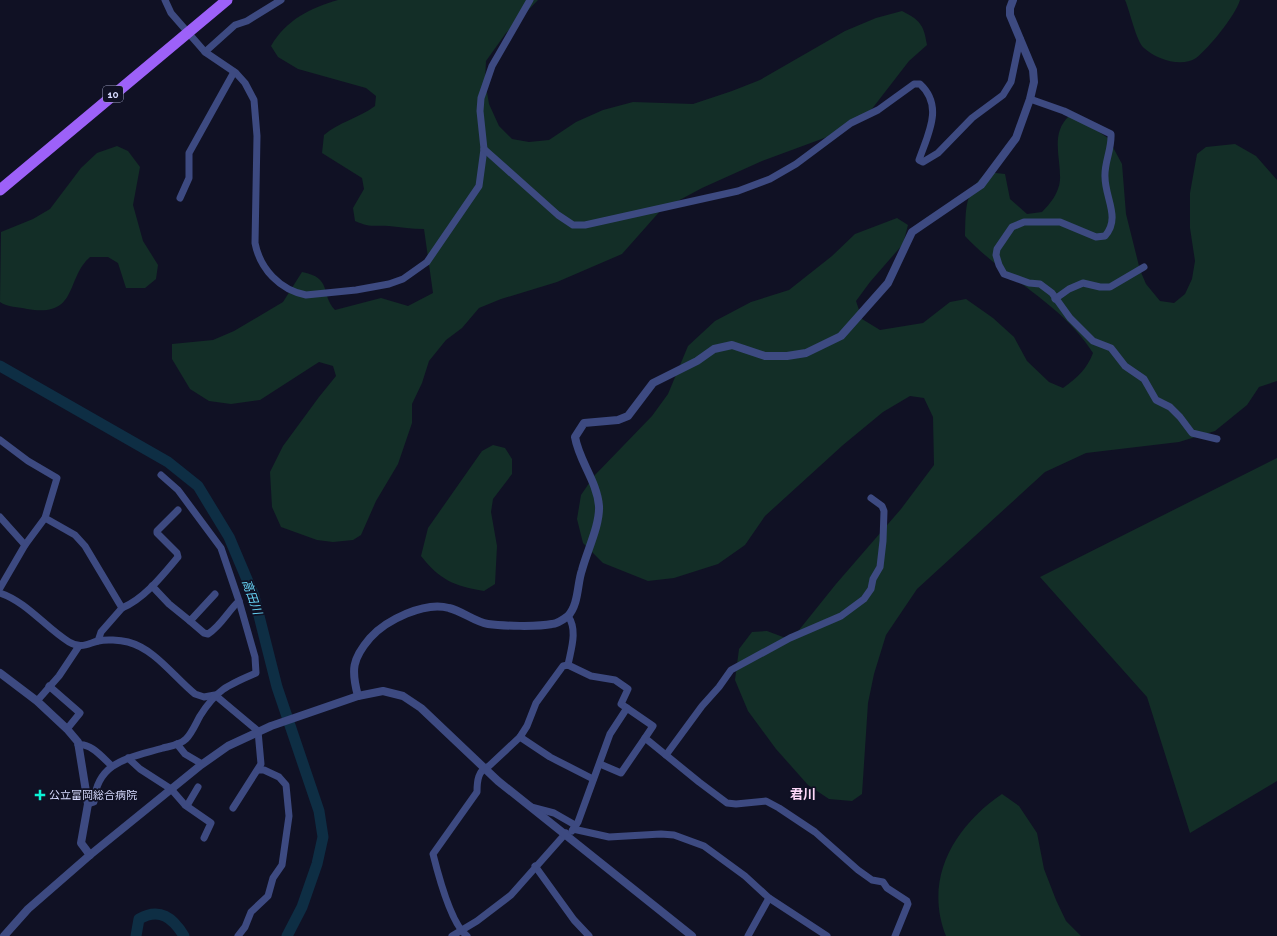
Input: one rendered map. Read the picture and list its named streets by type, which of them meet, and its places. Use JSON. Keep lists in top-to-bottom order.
{
  "streets": {
    "main road": ["10"]
  },
  "districts": ["君川"],
  "water": ["高田川"],
  "places": {
    "health": ["公立富岡総合病院"]
  }
}
